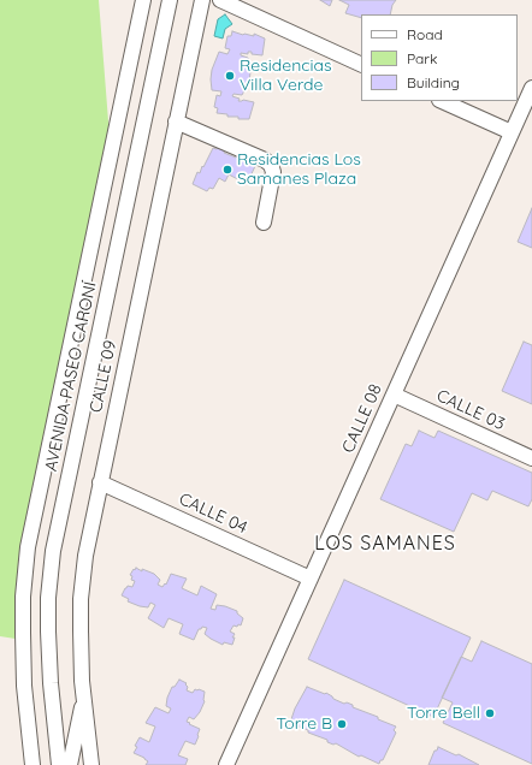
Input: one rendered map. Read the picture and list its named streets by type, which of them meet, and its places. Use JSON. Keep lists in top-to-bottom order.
{
  "streets": {
    "street": [
      "AVENIDA PASEO CARONÍ",
      "CALLE 09",
      "CALLE 03",
      "CALLE 08",
      "CALLE 04"
    ]
  },
  "crossings": [
    ["CALLE 09", "CALLE 04"],
    ["CALLE 03", "CALLE 08"],
    ["CALLE 08", "CALLE 04"]
  ],
  "districts": ["LOS SAMANES"],
  "places": [
    "Residencias Villa Verde",
    "Residencias Los Samanes Plaza",
    "Torre Bell",
    "Torre B"
  ],
  "legend": ["Road", "Park", "Building"]
}
